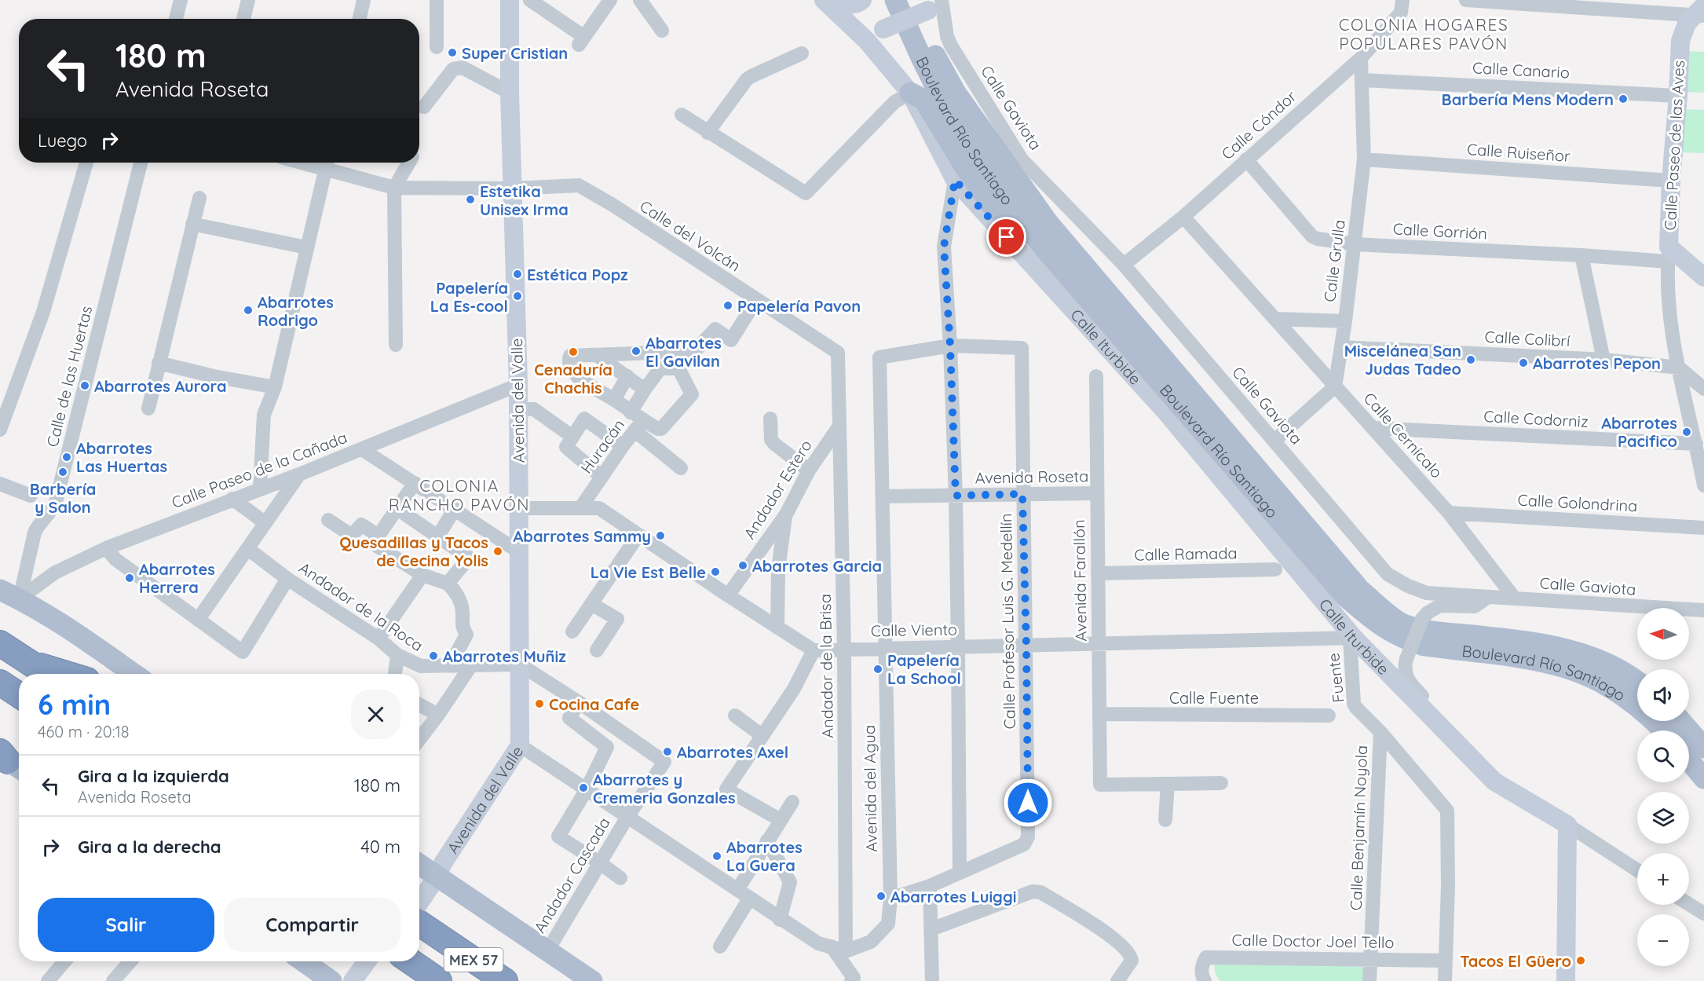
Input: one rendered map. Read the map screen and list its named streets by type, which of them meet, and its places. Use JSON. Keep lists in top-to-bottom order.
{
  "streets": {
    "highway": ["MEX 57"],
    "main road": ["Boulevard Río Santiago"],
    "street": [
      "Calle Canario",
      "Calle Gaviota",
      "Calle Cóndor",
      "Calle Paseo de las Aves",
      "Calle Ruiseñor",
      "Calle Gorrión",
      "Calle del Volcán",
      "Calle Grulla",
      "Calle Colibrí",
      "Calle Iturbide",
      "Calle de las Huertas",
      "Avenida del Valle",
      "Calle Codorniz",
      "Calle Cernícalo",
      "Huracán",
      "Calle Paseo de la Cañada",
      "Avenida Roseta",
      "Andador Estero",
      "Calle Golondrina",
      "Calle Ramada",
      "Avenida Farallón",
      "Andador de la Roca",
      "Calle Profesor Luis G. Medellín",
      "Calle Viento",
      "Andador de la Brisa",
      "Fuente",
      "Calle Fuente",
      "Avenida del Agua",
      "Calle Benjamín Noyola",
      "Andador Cascada",
      "Calle Doctor Joel Tello"
    ]
  },
  "crossings": [
    ["Calle Canario", "Calle Paseo de las Aves"],
    ["Calle Canario", "Calle Grulla"],
    ["Calle Gaviota", "Calle Cóndor"],
    ["Calle Gaviota", "Calle Cernícalo"],
    ["Calle Cóndor", "Calle Gorrión"],
    ["Calle Cóndor", "Calle Grulla"],
    ["Calle Cóndor", "Calle Cernícalo"],
    ["Calle Paseo de las Aves", "Calle Ruiseñor"],
    ["Calle Paseo de las Aves", "Calle Gorrión"],
    ["Calle Ruiseñor", "Calle Grulla"],
    ["Calle Gorrión", "Calle Grulla"],
    ["Calle del Volcán", "Avenida del Valle"],
    ["Calle del Volcán", "Andador de la Brisa"],
    ["Calle Grulla", "Calle Colibrí"],
    ["Calle Grulla", "Calle Cernícalo"],
    ["Calle Iturbide", "Calle Viento"],
    ["Calle Iturbide", "Fuente"],
    ["Calle de las Huertas", "Calle Paseo de la Cañada"],
    ["Avenida del Valle", "Calle Paseo de la Cañada"],
    ["Avenida del Valle", "Andador de la Roca"],
    ["Calle Codorniz", "Calle Cernícalo"],
    ["Calle Cernícalo", "Calle Golondrina"],
    ["Avenida Roseta", "Avenida Farallón"],
    ["Avenida Roseta", "Calle Profesor Luis G. Medellín"],
    ["Avenida Roseta", "Avenida del Agua"],
    ["Andador Estero", "Andador de la Brisa"],
    ["Calle Ramada", "Avenida Farallón"],
    ["Avenida Farallón", "Calle Viento"],
    ["Avenida Farallón", "Calle Fuente"],
    ["Calle Profesor Luis G. Medellín", "Calle Viento"],
    ["Calle Profesor Luis G. Medellín", "Avenida del Agua"],
    ["Calle Viento", "Andador de la Brisa"],
    ["Calle Viento", "Fuente"],
    ["Calle Viento", "Avenida del Agua"],
    ["Andador de la Brisa", "Avenida del Agua"],
    ["Fuente", "Calle Benjamín Noyola"],
    ["Fuente", "Calle Doctor Joel Tello"],
    ["Calle Benjamín Noyola", "Calle Doctor Joel Tello"]
  ],
  "districts": ["COLONIA HOGARES POPULARES PAVÓN", "COLONIA RANCHO PAVÓN"],
  "places": [
    "Super Cristian",
    "Barbería Mens Modern",
    "Estetika Unisex Irma",
    "Estética Popz",
    "Papelería La Es-cool",
    "Papelería Pavon",
    "Abarrotes Rodrigo",
    "Abarrotes El Gavilan",
    "Cenaduría Chachis",
    "Miscelánea San Judas Tadeo",
    "Abarrotes Pepon",
    "Abarrotes Aurora",
    "Abarrotes Pacifico",
    "Abarrotes Las Huertas",
    "Barbería y Salon",
    "Abarrotes Sammy",
    "Quesadillas y Tacos de Cecina Yolis",
    "Abarrotes Garcia",
    "La Vie Est Belle",
    "Abarrotes Herrera",
    "Abarrotes Muñiz",
    "Papelería La School",
    "Cocina Cafe",
    "Abarrotes Axel",
    "Abarrotes y Cremeria Gonzales",
    "Abarrotes La Guera",
    "Abarrotes Luiggi",
    "Tacos El Güero"
  ],
  "north": "left",
  "page": {
    "turn": ["180 m", "Avenida Roseta"],
    "then": "Luego",
    "map_buttons": ["+", "−"],
    "heading": ["6 min", "460 m · 20:18"],
    "list": [
      {
        "name": "Gira a la izquierda",
        "note": "Avenida Roseta",
        "value": "180 m"
      },
      {
        "name": "Gira a la derecha",
        "value": "40 m"
      }
    ],
    "buttons": ["Salir", "Compartir"]
  }
}
